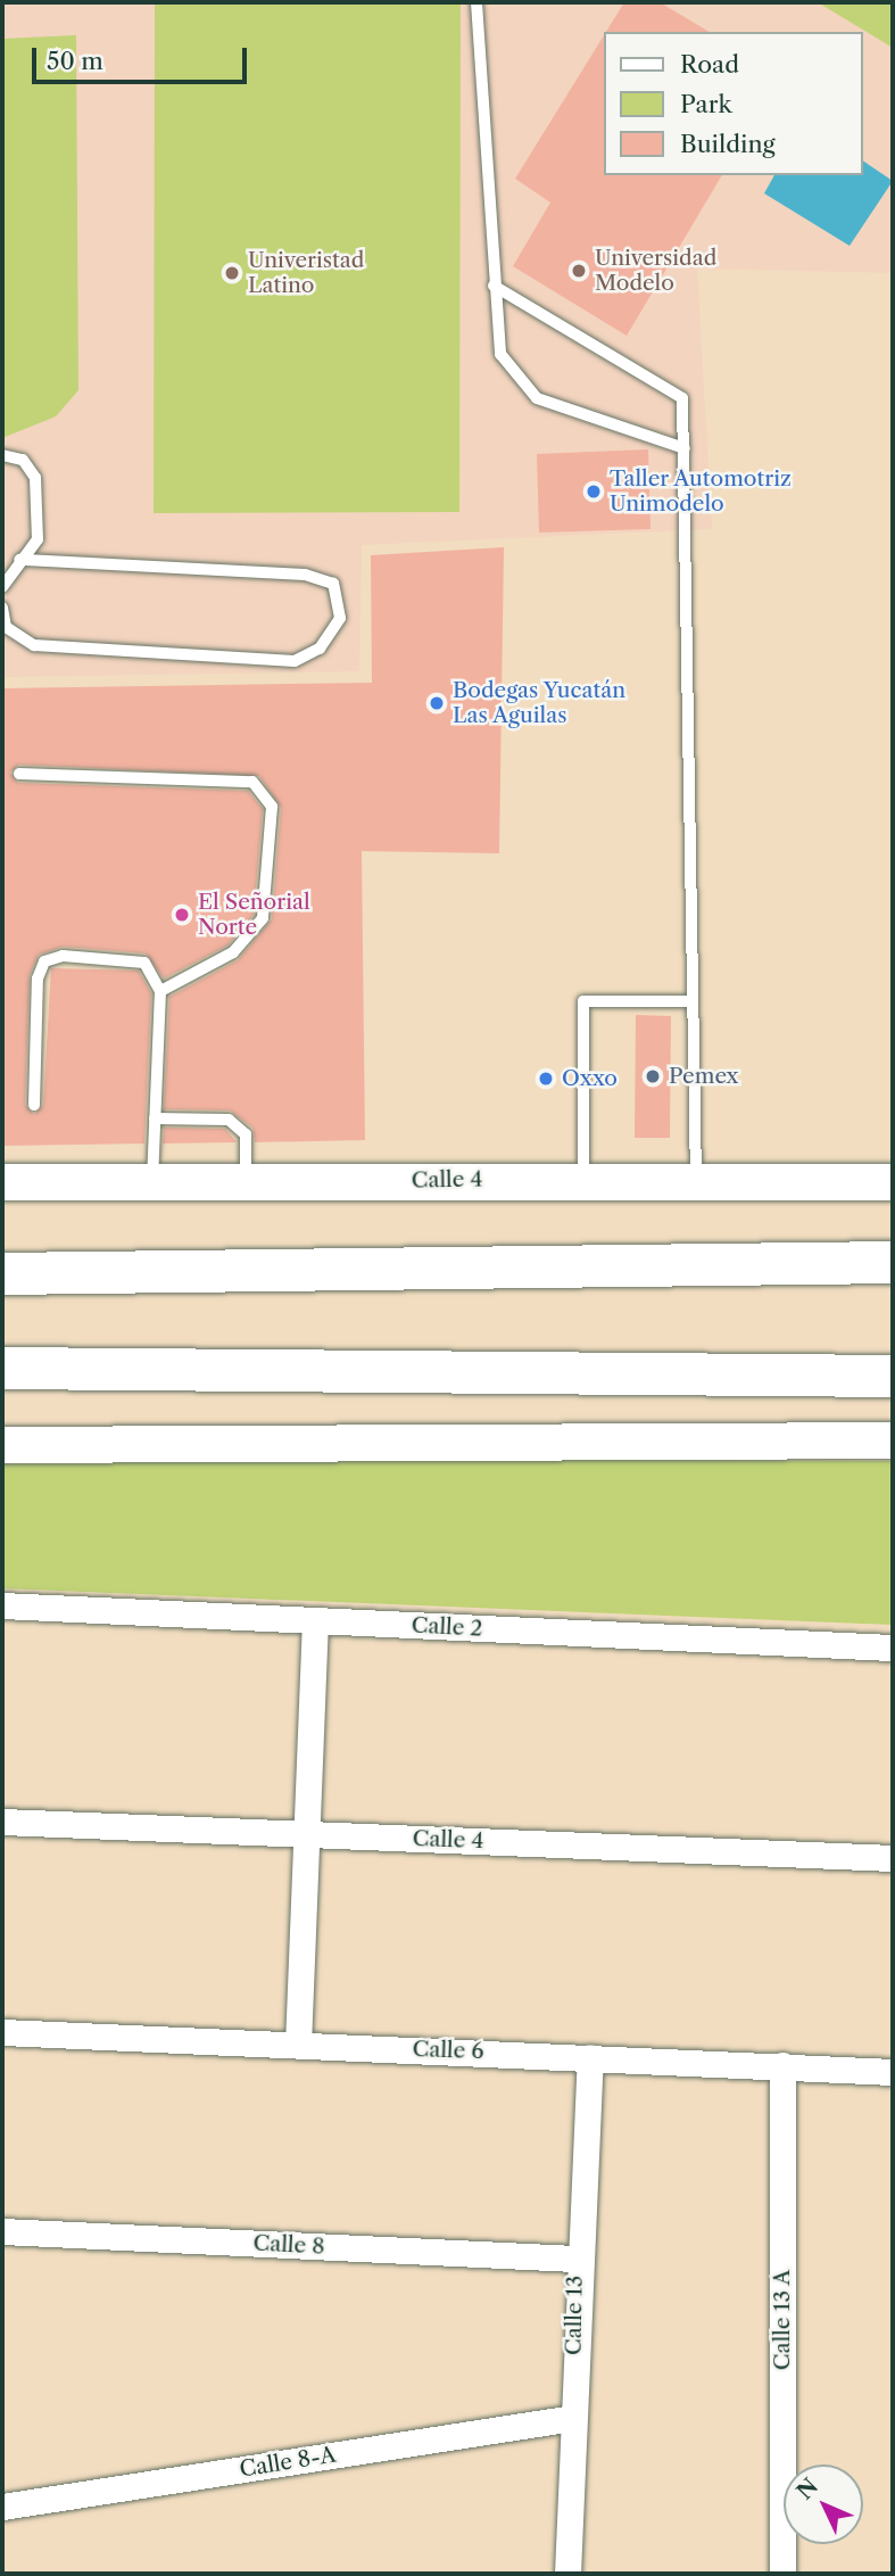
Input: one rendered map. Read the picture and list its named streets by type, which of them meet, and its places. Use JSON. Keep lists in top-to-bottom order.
{
  "streets": {
    "main road": ["Calle 4"],
    "street": [
      "Calle 2",
      "Calle 6",
      "Calle 8",
      "Calle 13",
      "Calle 13 A",
      "Calle 8-A"
    ]
  },
  "crossings": [
    ["Calle 6", "Calle 13"],
    ["Calle 6", "Calle 13 A"],
    ["Calle 8", "Calle 13"],
    ["Calle 13", "Calle 8-A"]
  ],
  "places": [
    "Universidad Modelo",
    "Univeristad Latino",
    "Taller Automotriz Unimodelo",
    "Bodegas Yucatán Las Aguilas",
    "El Señorial Norte",
    "Pemex",
    "Oxxo"
  ],
  "legend": ["Road", "Park", "Building"],
  "scale_bar": "50 m",
  "north": "top left"
}
